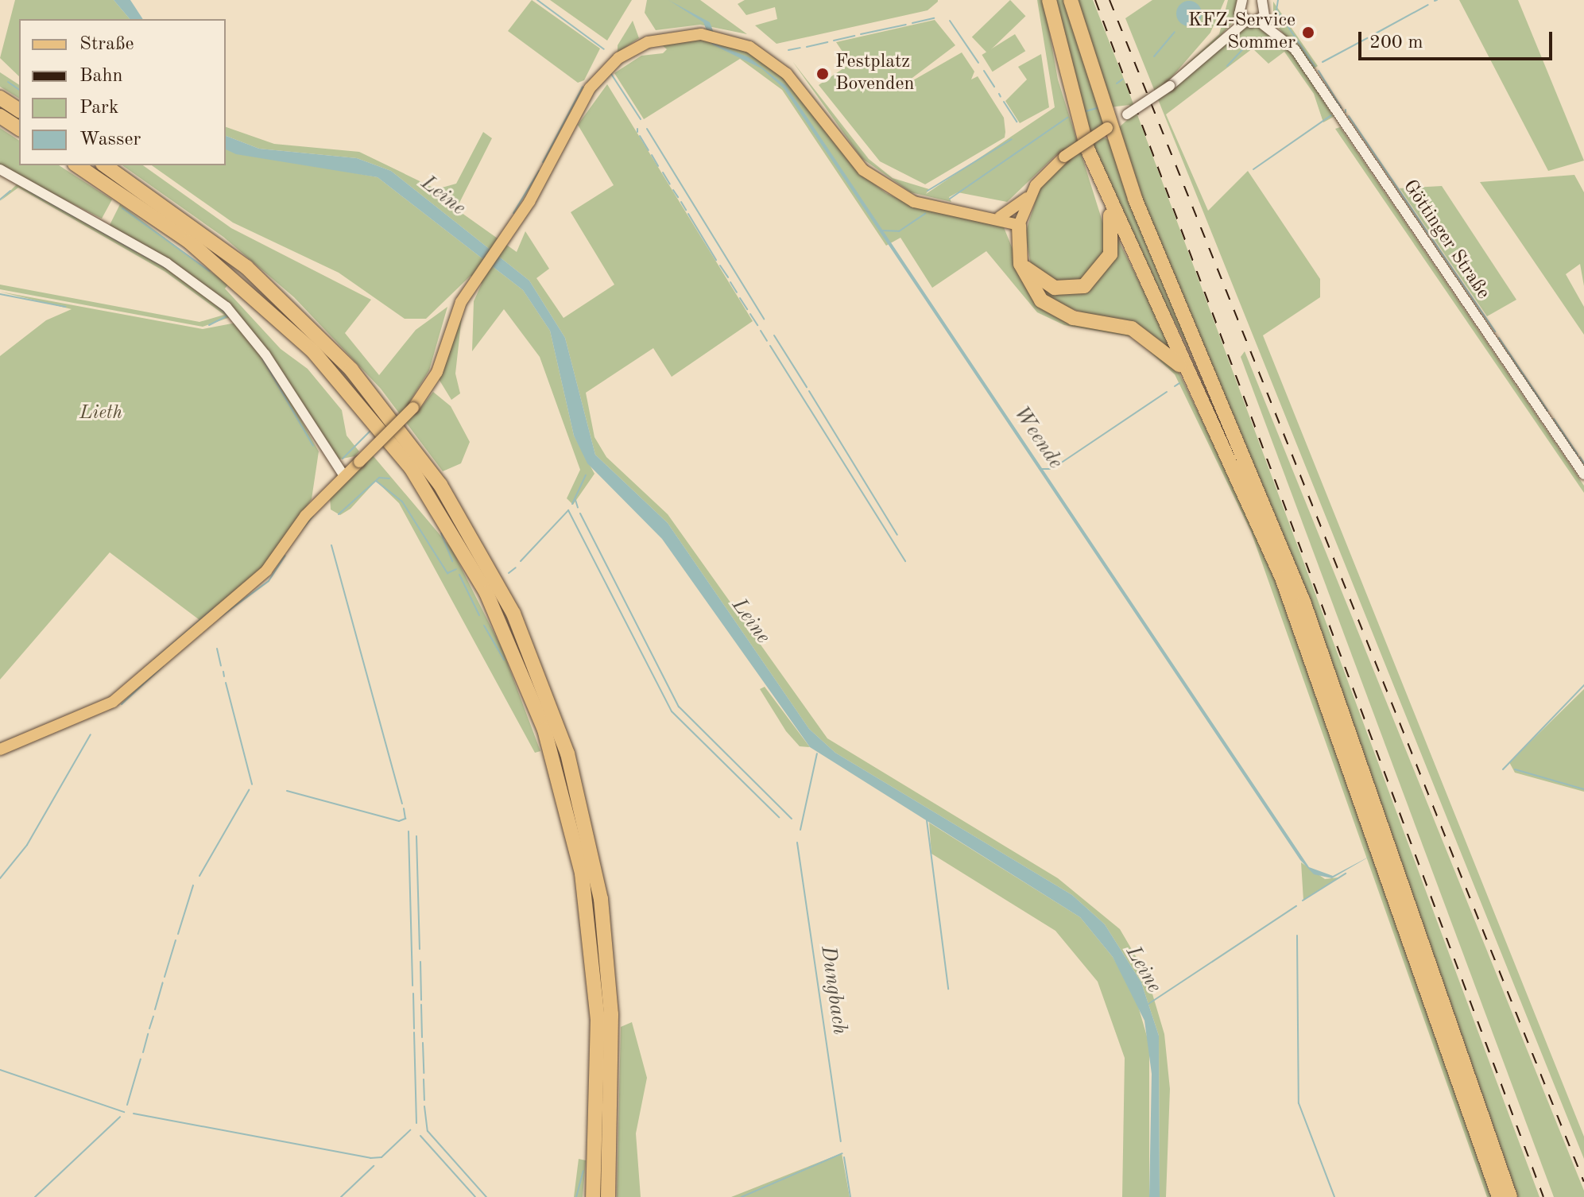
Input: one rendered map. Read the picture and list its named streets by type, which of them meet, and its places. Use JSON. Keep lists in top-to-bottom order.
{
  "streets": {
    "street": ["Göttinger Straße"]
  },
  "water": ["Leine", "Weende", "Dungbach"],
  "parks": ["Lieth"],
  "places": ["KFZ-Service Sommer", "Festplatz Bovenden"],
  "legend": [
    "Straße",
    "Bahn",
    "Park",
    "Wasser"
  ],
  "scale_bar": "200 m"
}
